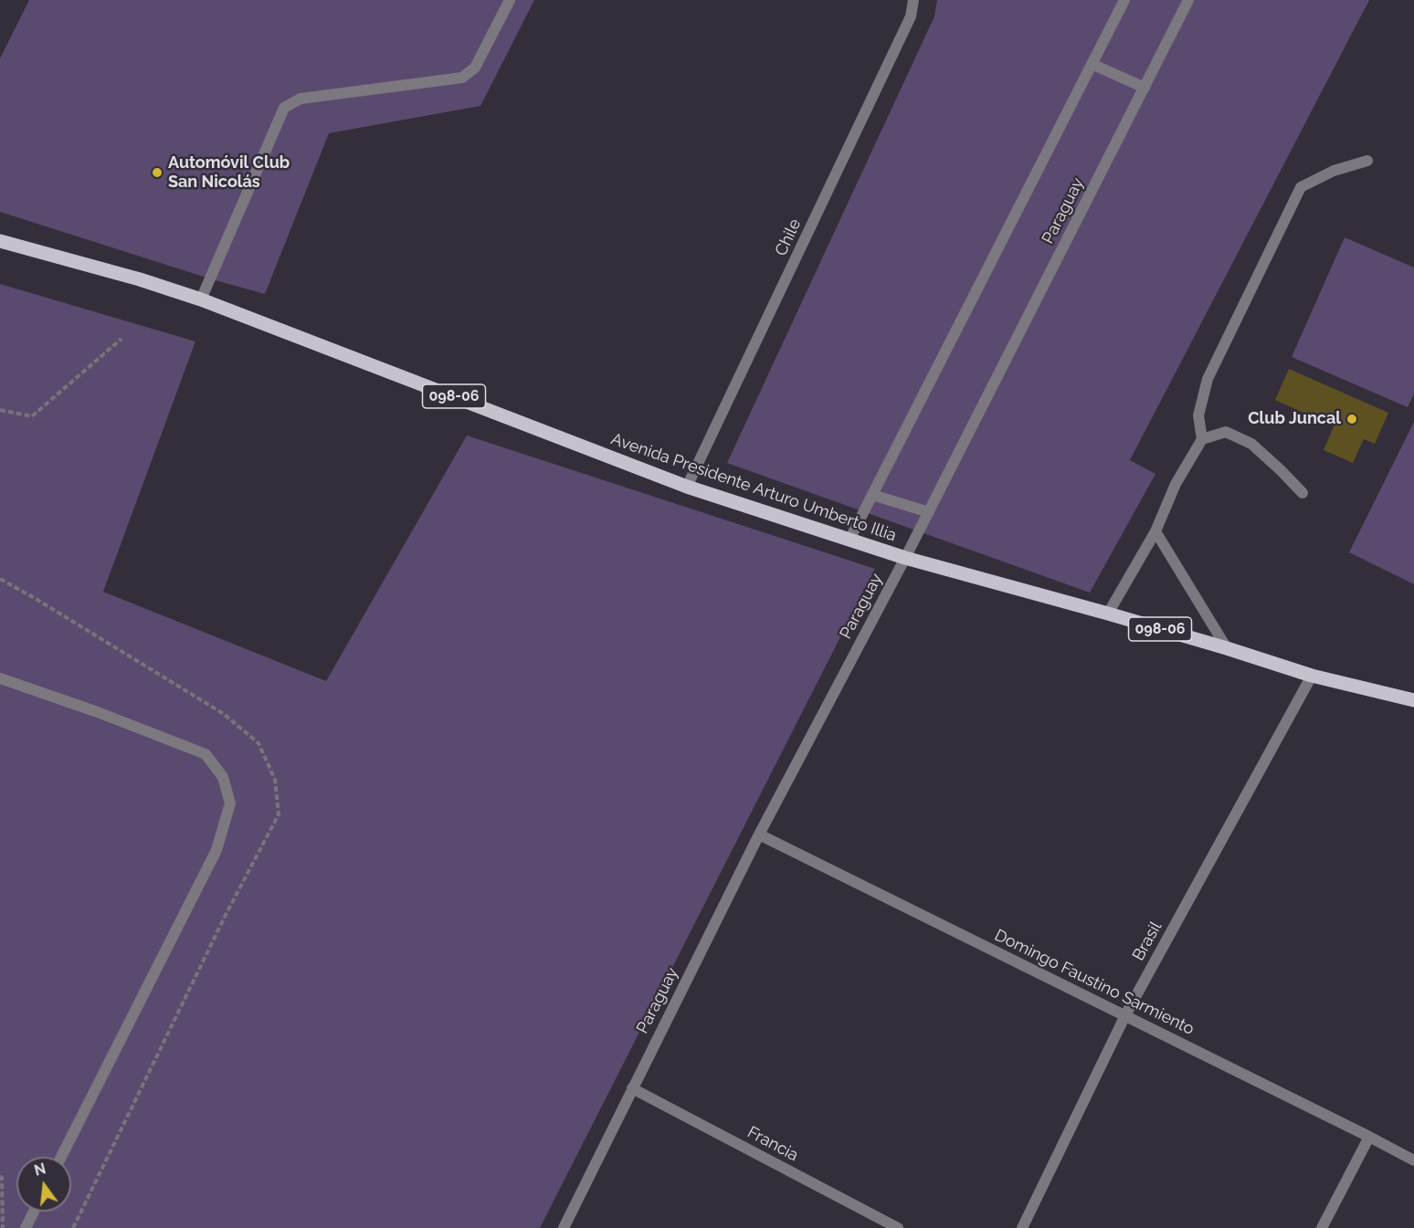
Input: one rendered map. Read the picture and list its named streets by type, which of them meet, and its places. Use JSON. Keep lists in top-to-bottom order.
{
  "streets": {
    "main road": ["098-06", "Avenida Presidente Arturo Umberto Illia"],
    "street": [
      "Paraguay",
      "Chile",
      "Brasil",
      "Domingo Faustino Sarmiento",
      "Francia"
    ]
  },
  "crossings": [
    ["Paraguay", "Avenida Presidente Arturo Umberto Illia"],
    ["Paraguay", "Domingo Faustino Sarmiento"],
    ["Paraguay", "Francia"],
    ["Chile", "Avenida Presidente Arturo Umberto Illia"],
    ["Avenida Presidente Arturo Umberto Illia", "Brasil"],
    ["Brasil", "Domingo Faustino Sarmiento"]
  ],
  "places": ["Automóvil Club San Nicolás", "Club Juncal"],
  "north": "top"
}
